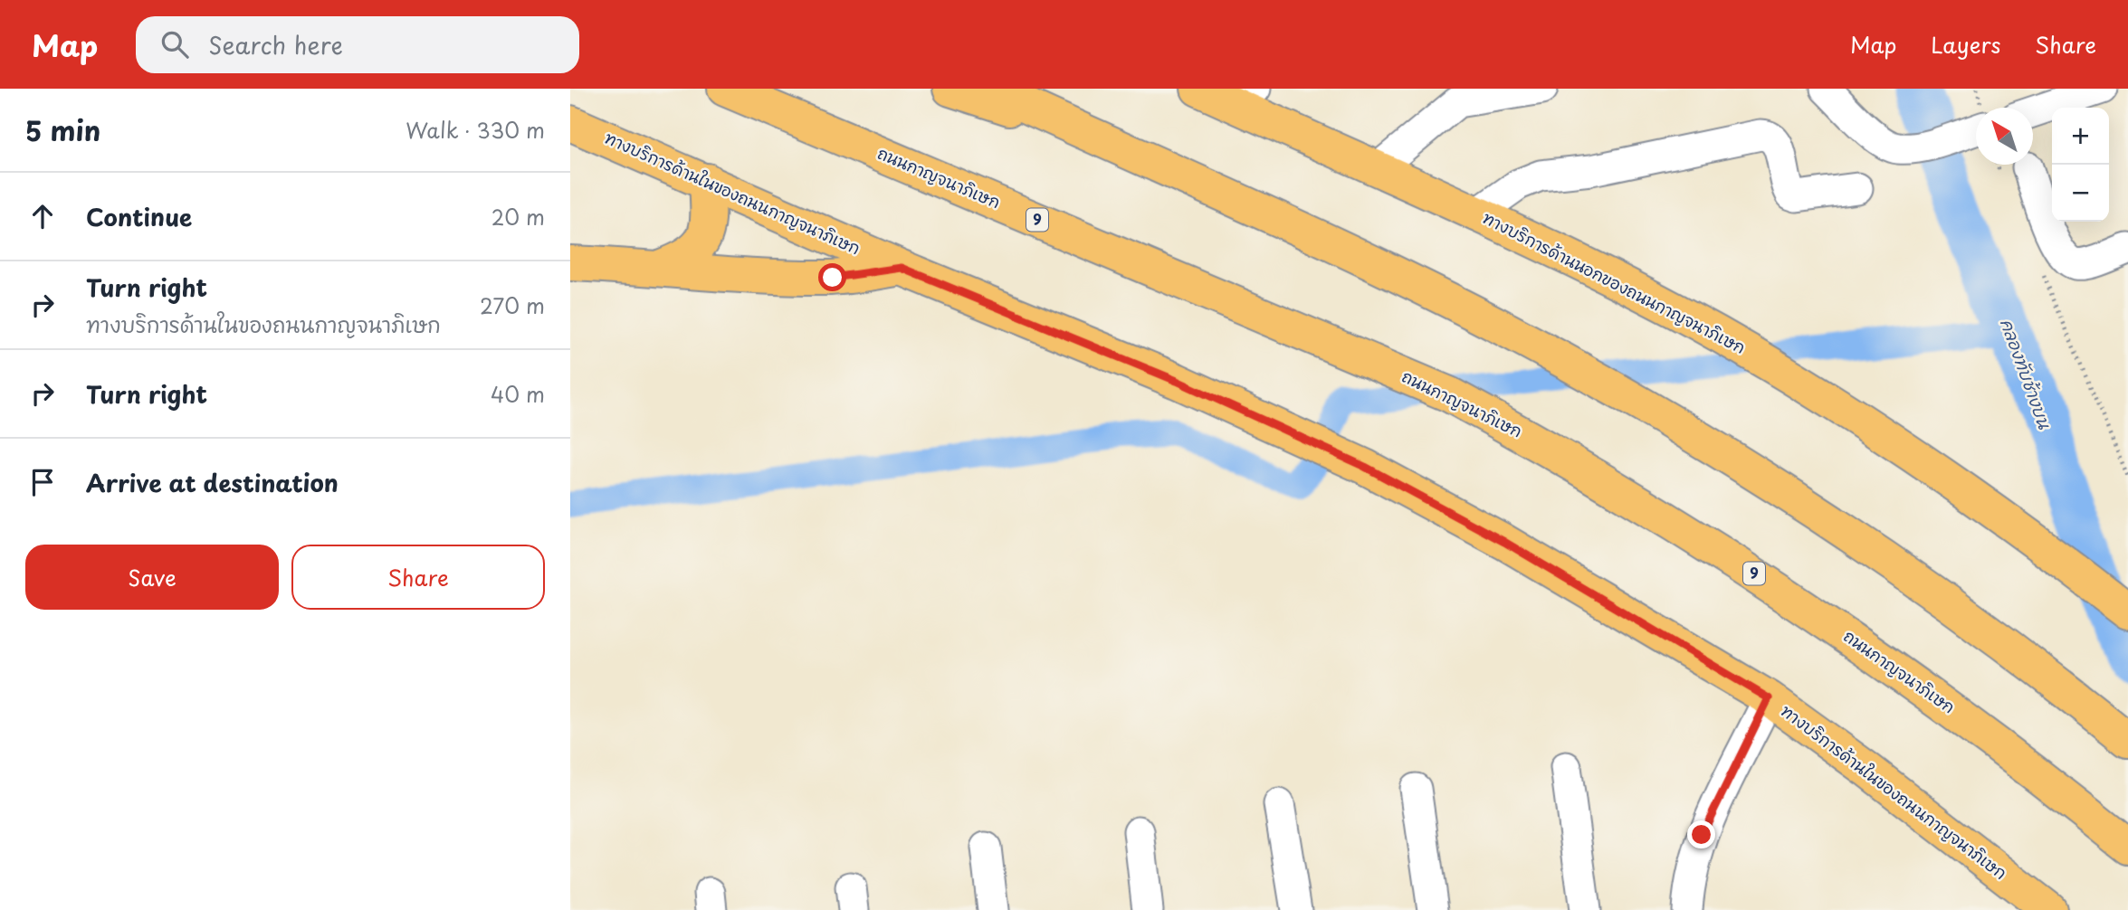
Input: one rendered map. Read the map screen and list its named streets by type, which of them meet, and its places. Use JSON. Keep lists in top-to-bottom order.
{
  "streets": {
    "main road": [
      "ถนนกาญจนาภิเษก",
      "ทางบริการด้านในของถนนกาญจนาภิเษก",
      "9",
      "ทางบริการด้านนอกของถนนกาญจนาภิเษก"
    ]
  },
  "water": ["คลองทับช้างบน"],
  "north": "top left",
  "page": {
    "header": "Map",
    "search": "Search here",
    "nav": ["Map", "Layers", "Share"],
    "heading": ["5 min", "Walk · 330 m"],
    "map_buttons": ["+", "−"],
    "list": [
      ["Continue", "20 m"],
      ["Turn right", "ทางบริการด้านในของถนนกาญจนาภิเษก", "270 m"],
      ["Turn right", "40 m"],
      "Arrive at destination"
    ],
    "buttons": ["Save", "Share"]
  }
}
